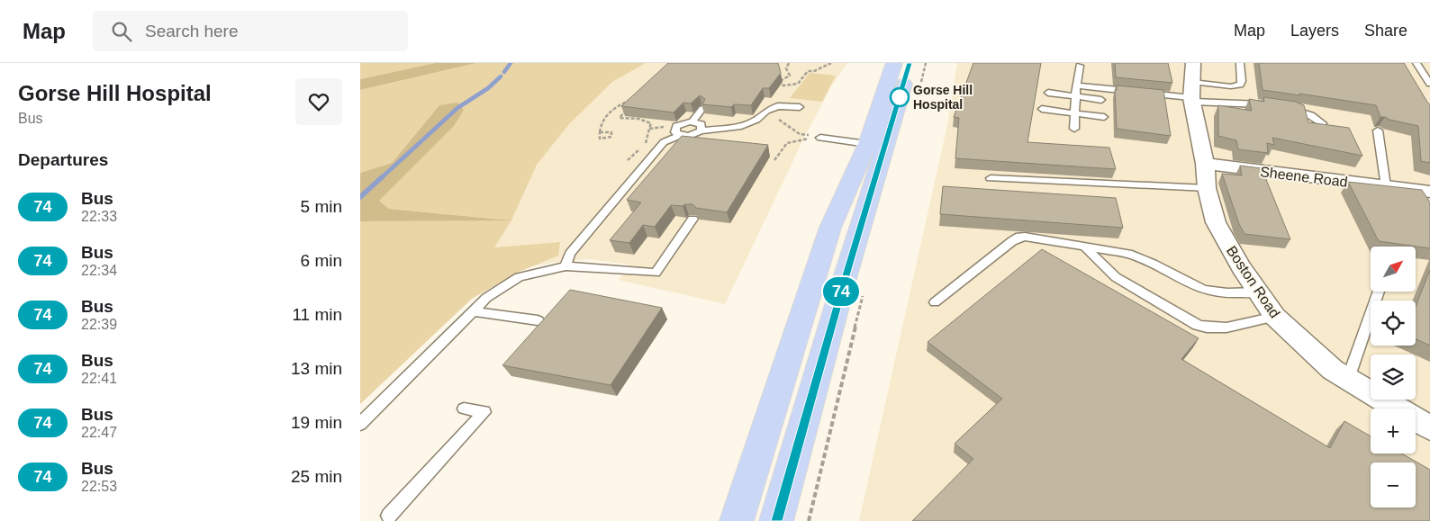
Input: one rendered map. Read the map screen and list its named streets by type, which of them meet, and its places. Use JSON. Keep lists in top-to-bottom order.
{
  "streets": {
    "street": ["Sheene Road", "Boston Road"]
  },
  "crossings": [
    ["Sheene Road", "Boston Road"]
  ],
  "places": ["Gorse Hill Hospital"],
  "lines": ["bus line 74"],
  "north": "top right",
  "page": {
    "header": "Map",
    "search": "Search here",
    "nav": ["Map", "Layers", "Share"],
    "heading": [
      ["Gorse Hill Hospital", "Bus"],
      "Departures"
    ],
    "on_map": "74",
    "list": [
      {
        "mark": "74",
        "name": "Bus",
        "note": "22:33",
        "value": "5 min"
      },
      {
        "mark": "74",
        "name": "Bus",
        "note": "22:34",
        "value": "6 min"
      },
      {
        "mark": "74",
        "name": "Bus",
        "note": "22:39",
        "value": "11 min"
      },
      {
        "mark": "74",
        "name": "Bus",
        "note": "22:41",
        "value": "13 min"
      },
      {
        "mark": "74",
        "name": "Bus",
        "note": "22:47",
        "value": "19 min"
      },
      {
        "mark": "74",
        "name": "Bus",
        "note": "22:53",
        "value": "25 min"
      }
    ],
    "map_buttons": ["+", "−"]
  }
}
